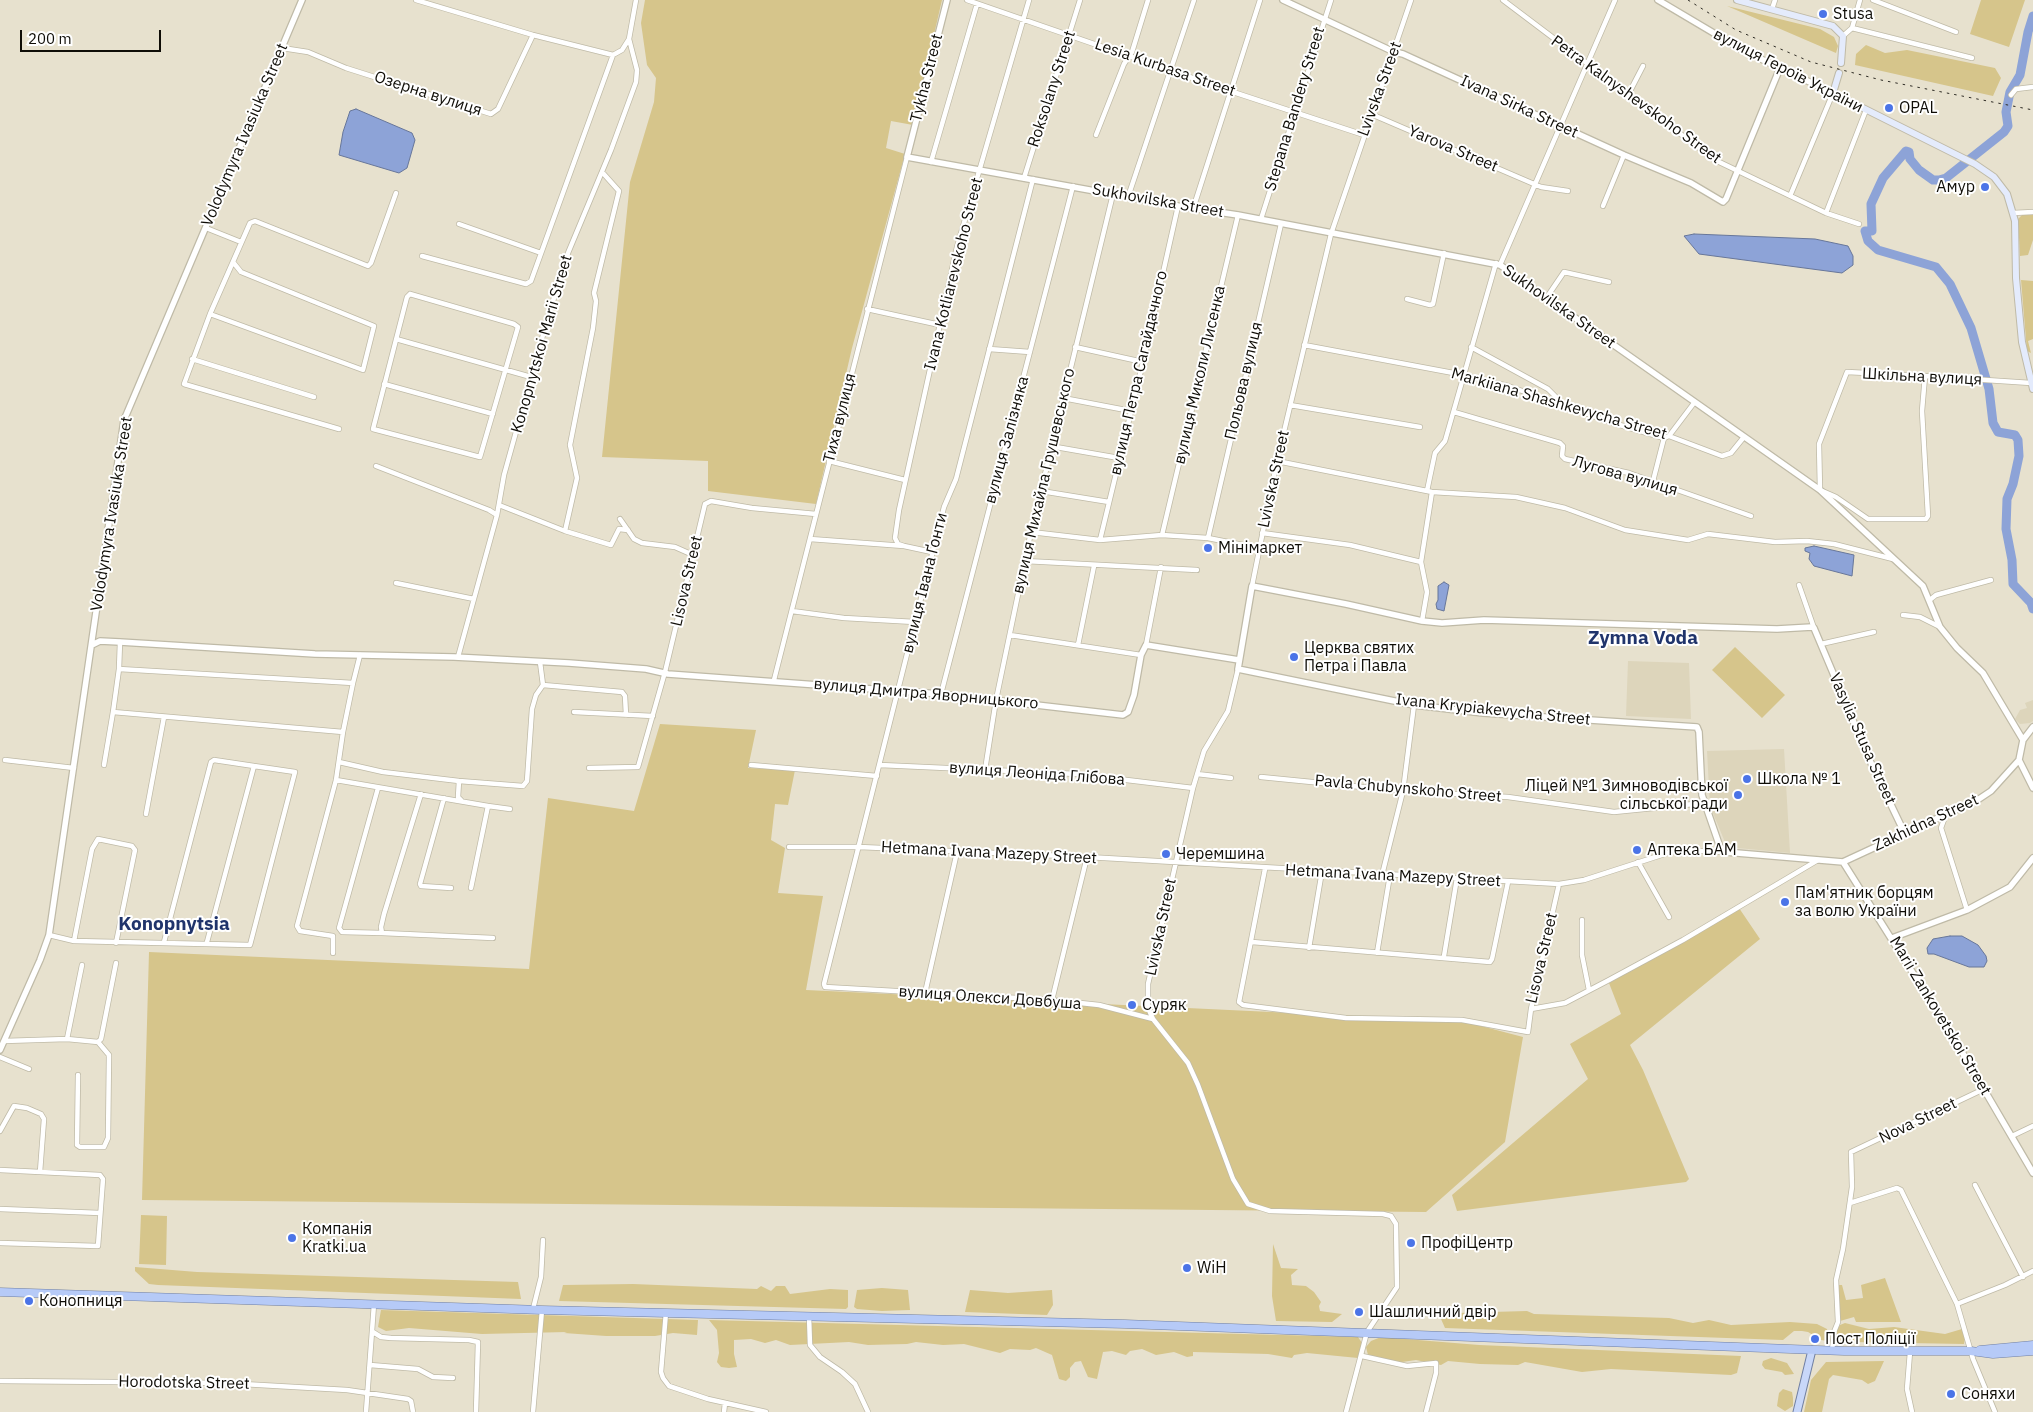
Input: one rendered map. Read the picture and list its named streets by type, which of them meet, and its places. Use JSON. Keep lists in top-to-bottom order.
{
  "streets": {
    "main road": ["вулиця Героїв України"],
    "street": [
      "Lesia Kurbasa Street",
      "Tykha Street",
      "Roksolany Street",
      "Lvivska Street",
      "Озерна вулиця",
      "Petra Kalnyshevskoho Street",
      "Ivana Sirka Street",
      "Stepana Bandery Street",
      "Volodymyra Ivasiuka Street",
      "Yarova Street",
      "Sukhovilska Street",
      "Ivana Kotliarevskoho Street",
      "Konopnytskoi Marii Street",
      "вулиця Петра Сагайдачного",
      "вулиця Миколи Лисенка",
      "Шкільна вулиця",
      "Польова вулиця",
      "Markiiana Shashkevycha Street",
      "Тиха вулиця",
      "вулиця Залізняка",
      "Лугова вулиця",
      "вулиця Михайла Грушевського",
      "Lisova Street",
      "вулиця Івана Ґонти",
      "вулиця Дмитра Яворницького",
      "Ivana Krypiakevycha Street",
      "Vasylia Stusa Street",
      "вулиця Леоніда Глібова",
      "Pavla Chubynskoho Street",
      "Zakhidna Street",
      "Hetmana Ivana Mazepy Street",
      "вулиця Олекси Довбуша",
      "Marii Zankovetskoi Street",
      "Nova Street",
      "Horodotska Street"
    ]
  },
  "crossings": [
    ["Lesia Kurbasa Street", "Roksolany Street"],
    ["Lesia Kurbasa Street", "Lvivska Street"],
    ["Lesia Kurbasa Street", "Stepana Bandery Street"],
    ["Lesia Kurbasa Street", "Ivana Kotliarevskoho Street"],
    ["вулиця Героїв України", "Шкільна вулиця"],
    ["Tykha Street", "Sukhovilska Street"],
    ["Tykha Street", "Тиха вулиця"],
    ["Roksolany Street", "Sukhovilska Street"],
    ["Lvivska Street", "Ivana Sirka Street"],
    ["Lvivska Street", "Yarova Street"],
    ["Lvivska Street", "Sukhovilska Street"],
    ["Lvivska Street", "Markiiana Shashkevycha Street"],
    ["Lvivska Street", "Ivana Krypiakevycha Street"],
    ["Lvivska Street", "вулиця Леоніда Глібова"],
    ["Lvivska Street", "Hetmana Ivana Mazepy Street"],
    ["Lvivska Street", "вулиця Олекси Довбуша"],
    ["Озерна вулиця", "Volodymyra Ivasiuka Street"],
    ["Petra Kalnyshevskoho Street", "Ivana Sirka Street"],
    ["Ivana Sirka Street", "Stepana Bandery Street"],
    ["Stepana Bandery Street", "Sukhovilska Street"],
    ["Volodymyra Ivasiuka Street", "вулиця Дмитра Яворницького"],
    ["Sukhovilska Street", "Ivana Kotliarevskoho Street"],
    ["Sukhovilska Street", "вулиця Петра Сагайдачного"],
    ["Sukhovilska Street", "вулиця Миколи Лисенка"],
    ["Sukhovilska Street", "Шкільна вулиця"],
    ["Sukhovilska Street", "Польова вулиця"],
    ["Sukhovilska Street", "Markiiana Shashkevycha Street"],
    ["Sukhovilska Street", "Тиха вулиця"],
    ["Sukhovilska Street", "вулиця Залізняка"],
    ["Sukhovilska Street", "вулиця Михайла Грушевського"],
    ["Sukhovilska Street", "вулиця Івана Ґонти"],
    ["Konopnytskoi Marii Street", "вулиця Дмитра Яворницького"],
    ["Тиха вулиця", "Lisova Street"],
    ["Тиха вулиця", "вулиця Дмитра Яворницького"],
    ["вулиця Залізняка", "вулиця Дмитра Яворницького"],
    ["вулиця Михайла Грушевського", "вулиця Дмитра Яворницького"],
    ["вулиця Михайла Грушевського", "вулиця Леоніда Глібова"],
    ["Lisova Street", "вулиця Дмитра Яворницького"],
    ["Lisova Street", "Hetmana Ivana Mazepy Street"],
    ["вулиця Івана Ґонти", "вулиця Дмитра Яворницького"],
    ["вулиця Івана Ґонти", "вулиця Леоніда Глібова"],
    ["вулиця Івана Ґонти", "Hetmana Ivana Mazepy Street"],
    ["вулиця Івана Ґонти", "вулиця Олекси Довбуша"],
    ["Ivana Krypiakevycha Street", "Pavla Chubynskoho Street"],
    ["Vasylia Stusa Street", "Zakhidna Street"],
    ["Zakhidna Street", "Hetmana Ivana Mazepy Street"],
    ["Zakhidna Street", "Marii Zankovetskoi Street"],
    ["Hetmana Ivana Mazepy Street", "Marii Zankovetskoi Street"],
    ["Marii Zankovetskoi Street", "Nova Street"]
  ],
  "districts": ["Zymna Voda", "Konopnytsia"],
  "places": [
    "Stusa",
    "OPAL",
    "Амур",
    "Мінімаркет",
    "Церква святих Петра і Павла",
    "Школа № 1",
    "Ліцей №1 Зимноводівської сільської ради",
    "Аптека БАМ",
    "Черемшина",
    "Пам'ятник борцям за волю України",
    "Суряк",
    "Компанія Kratki.ua",
    "ПрофіЦентр",
    "WiH",
    "Конопниця",
    "Шашличний двір",
    "Пост Поліції",
    "Соняхи"
  ],
  "scale_bar": "200 m"
}
